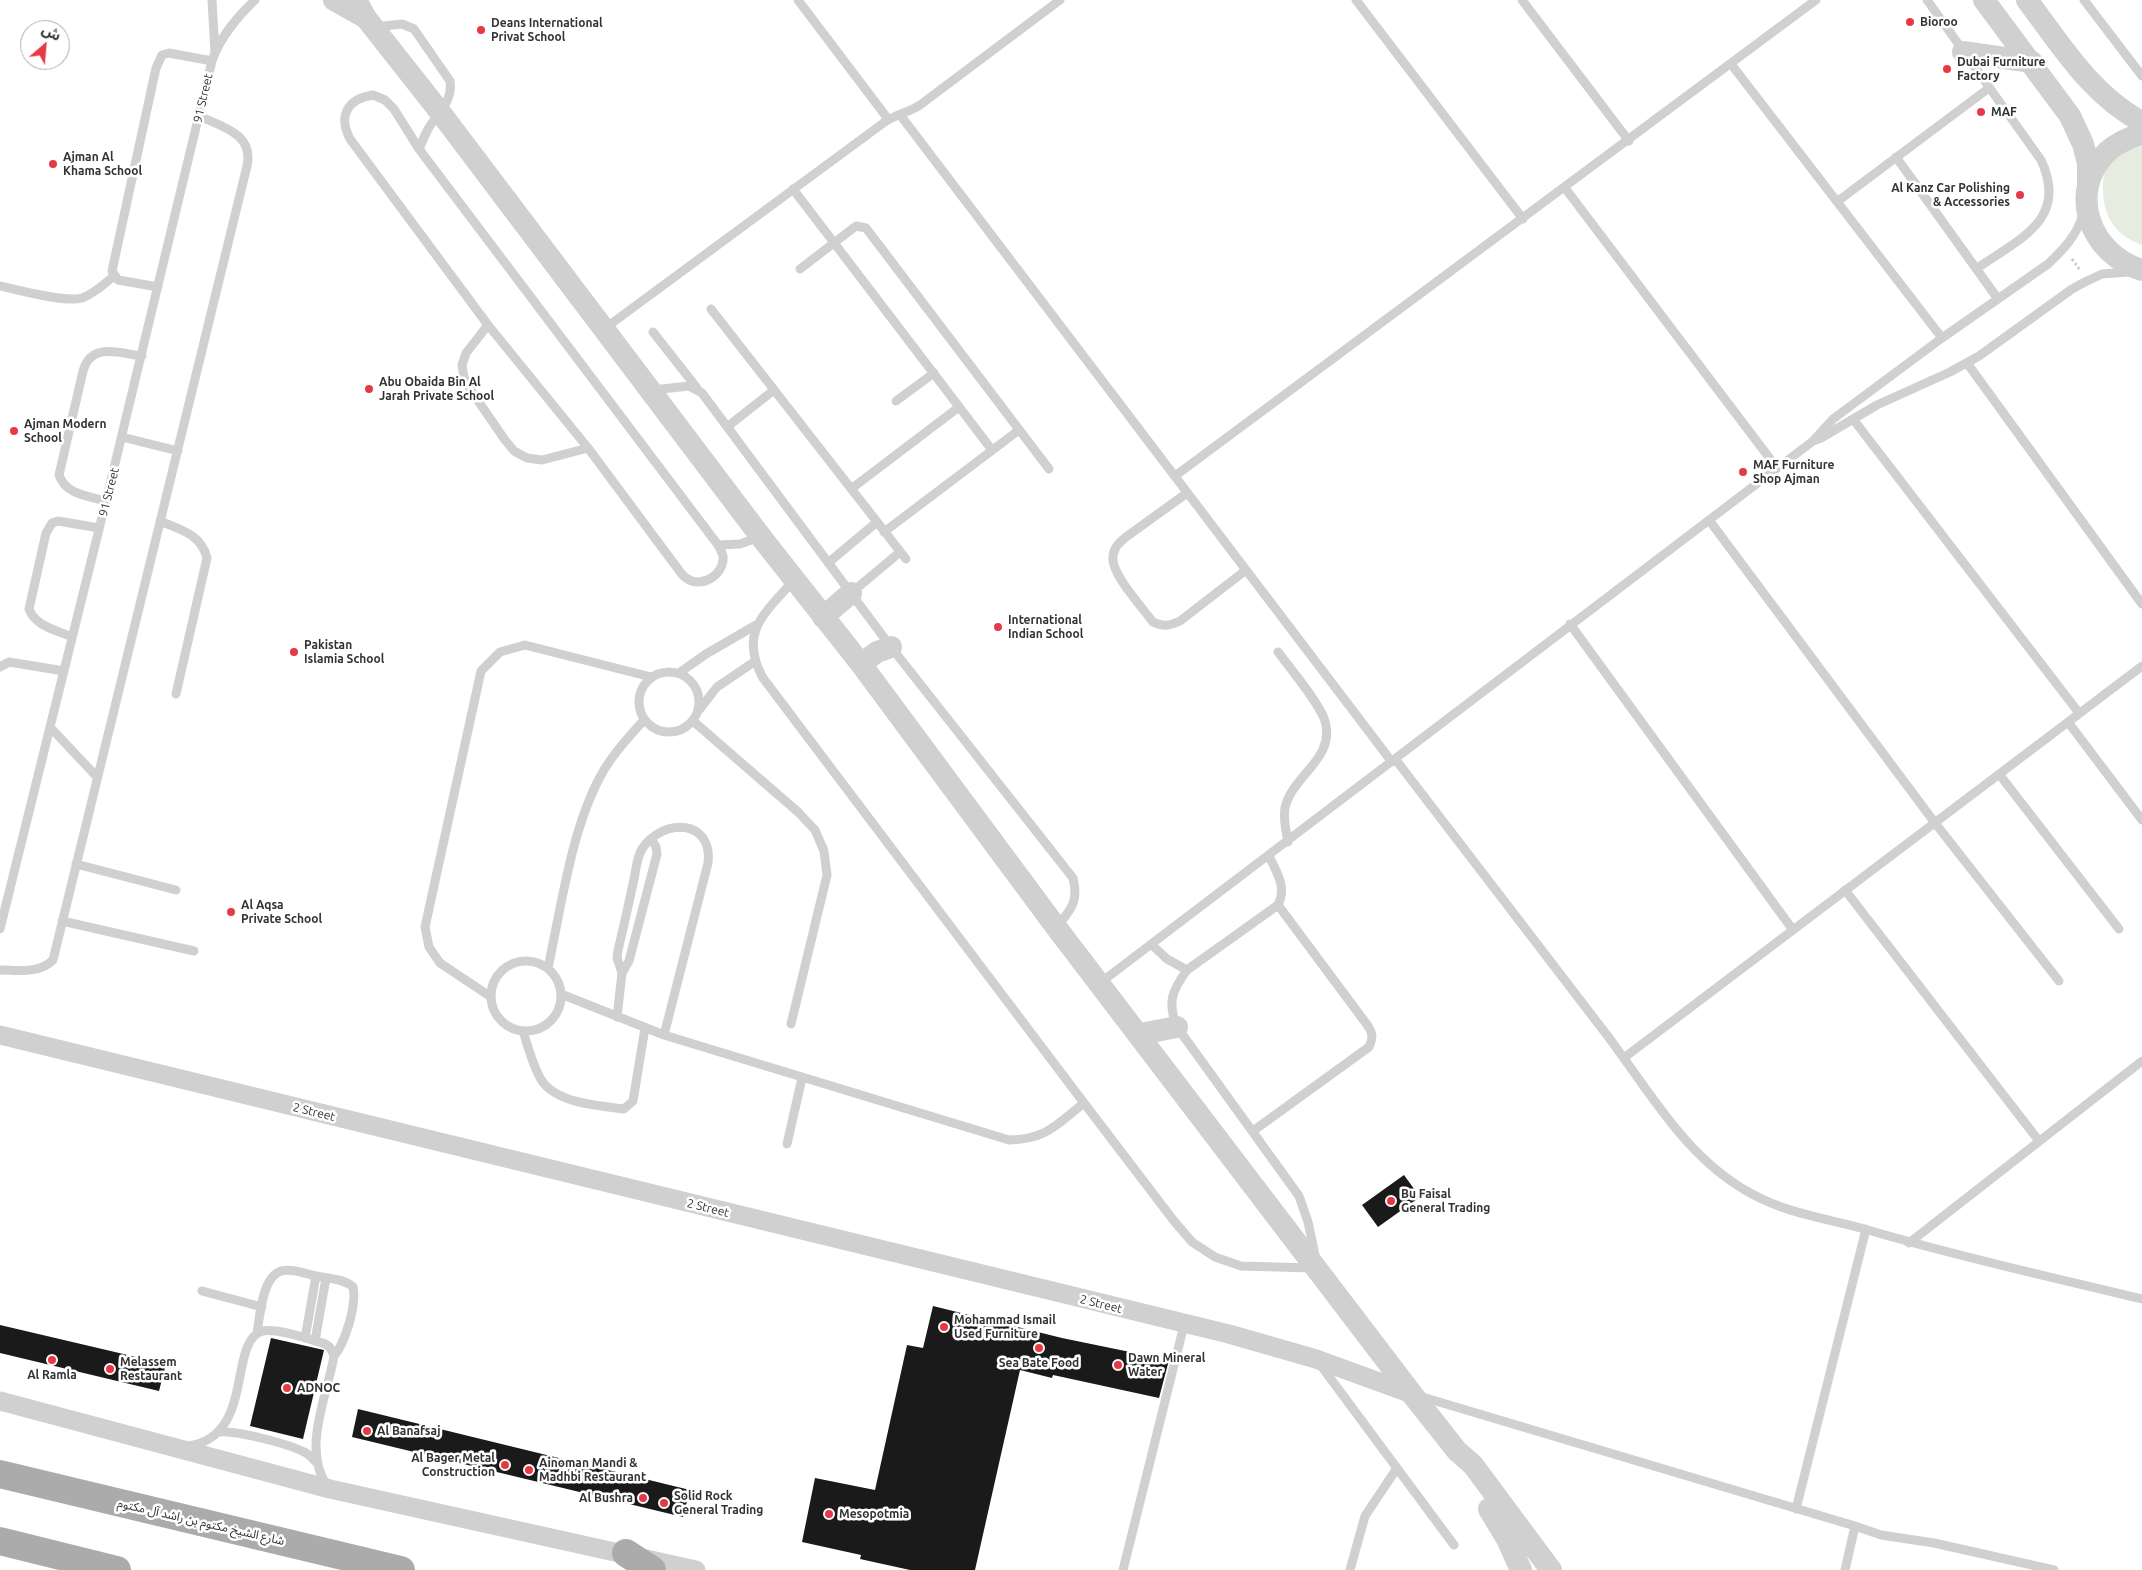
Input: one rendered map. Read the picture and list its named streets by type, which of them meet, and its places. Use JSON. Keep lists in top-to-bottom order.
{
  "streets": {
    "main road": ["شارع الشيخ مكتوم بن راشد آل مكتوم"],
    "street": ["2 Street"],
    "lane": ["91 Street"]
  },
  "places": [
    "Bioroo",
    "Deans International Privat School",
    "Dubai Furniture Factory",
    "MAF",
    "Ajman Al Khama School",
    "Al Kanz Car Polishing & Accessories",
    "Abu Obaida Bin Al Jarah Private School",
    "Ajman Modern School",
    "MAF Furniture Shop Ajman",
    "International Indian School",
    "Pakistan Islamia School",
    "Al Aqsa Private School",
    "Bu Faisal General Trading",
    "Mohammad Ismail Used Furniture",
    "Sea Bate Food",
    "Al Ramla",
    "Dawn Mineral Water",
    "Melassem Restaurant",
    "ADNOC",
    "Al Banafsaj",
    "Al Bager Metal Construction",
    "Ainoman Mandi & Madhbi Restaurant",
    "Al Bushra",
    "Solid Rock General Trading",
    "Mesopotmia"
  ],
  "north": "top right"
}
